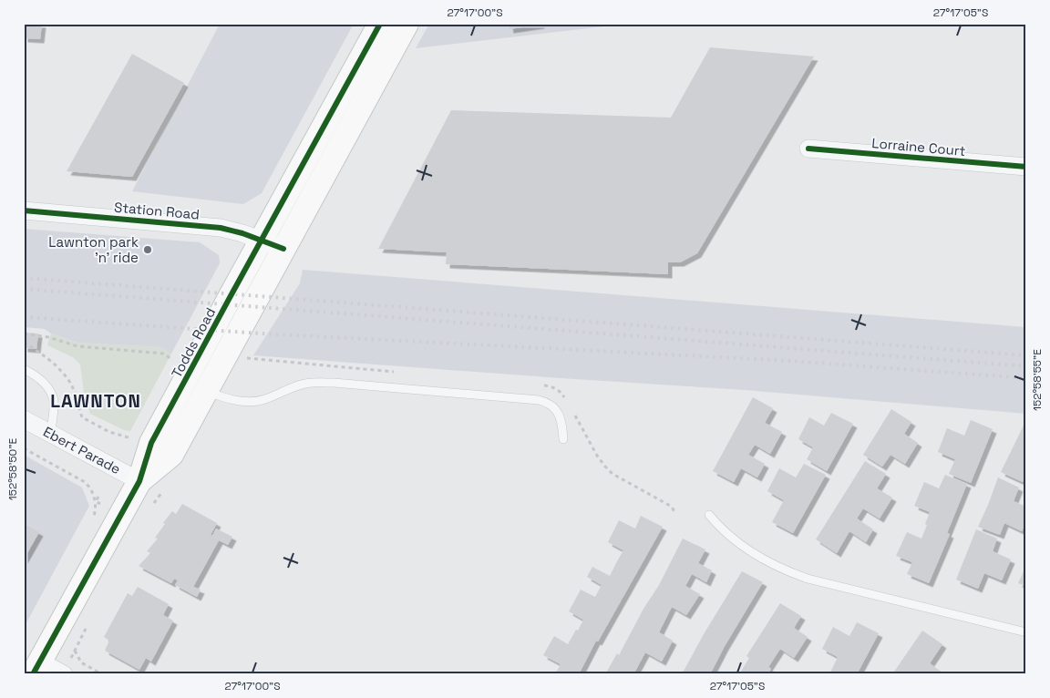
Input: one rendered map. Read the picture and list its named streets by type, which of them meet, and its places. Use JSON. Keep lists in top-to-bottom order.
{
  "streets": {
    "street": [
      "Lorraine Court",
      "Station Road",
      "Todds Road",
      "Ebert Parade"
    ]
  },
  "crossings": [
    ["Station Road", "Todds Road"],
    ["Todds Road", "Ebert Parade"]
  ],
  "districts": ["LAWNTON"],
  "places": ["Lawnton park 'n' ride"],
  "coordinates": [
    "27°17'00\"S",
    "27°17'05\"S",
    "152°58'55\"E",
    "152°58'50\"E"
  ]
}
